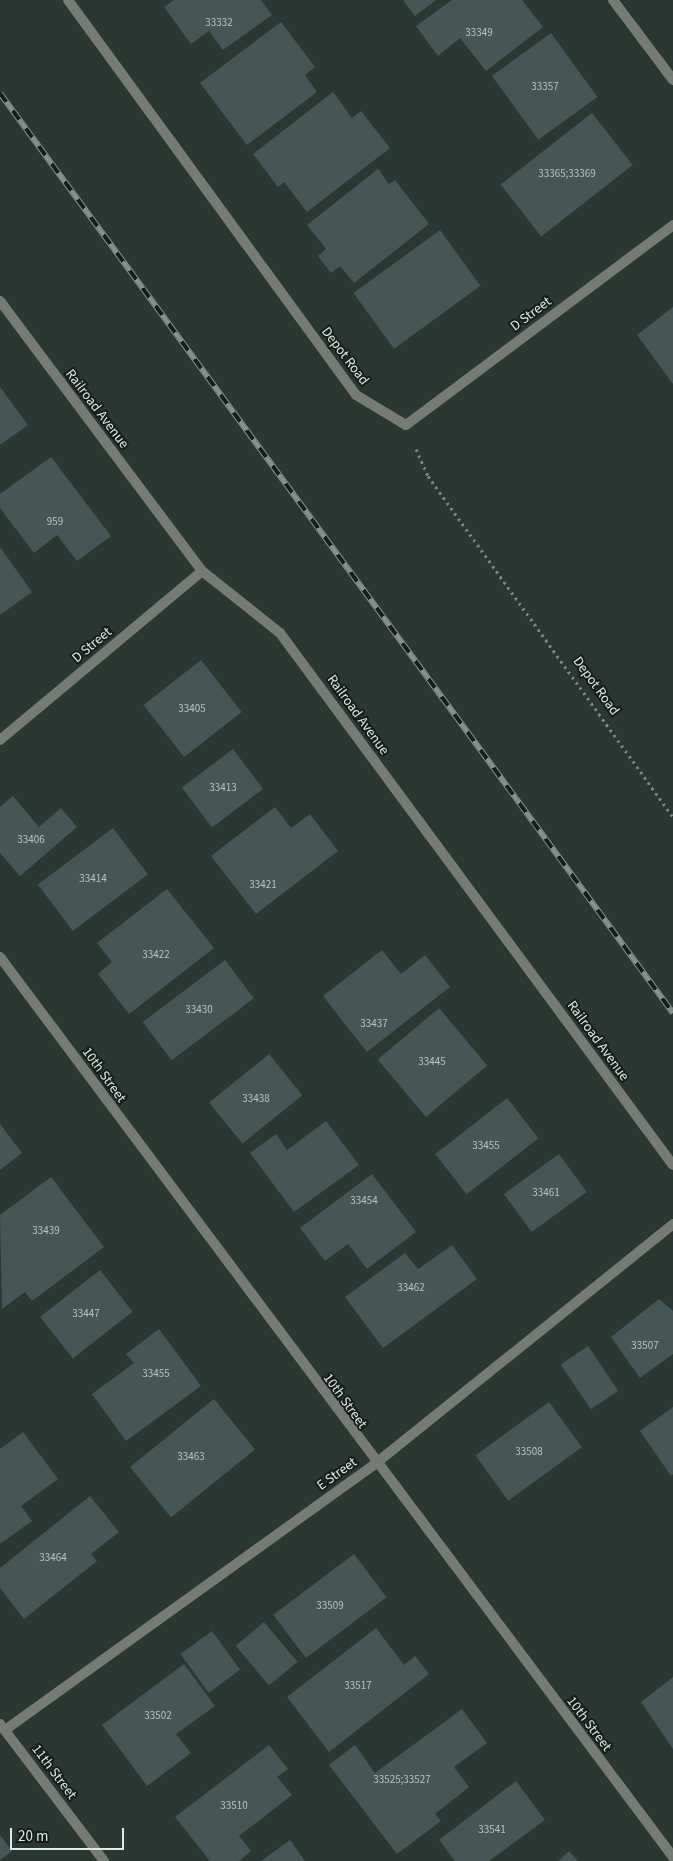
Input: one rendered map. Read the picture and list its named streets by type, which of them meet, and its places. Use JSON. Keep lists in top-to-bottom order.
{
  "streets": {
    "street": [
      "D Street",
      "Depot Road",
      "Railroad Avenue",
      "10th Street",
      "E Street",
      "11th Street"
    ]
  },
  "crossings": [
    ["D Street", "Depot Road"],
    ["D Street", "Railroad Avenue"],
    ["10th Street", "E Street"],
    ["E Street", "11th Street"]
  ],
  "house_numbers": [
    "33332",
    "33349",
    "33357",
    "33365;33369",
    "959",
    "33405",
    "33413",
    "33406",
    "33414",
    "33421",
    "33422",
    "33430",
    "33437",
    "33445",
    "33438",
    "33455",
    "33461",
    "33454",
    "33439",
    "33462",
    "33447",
    "33507",
    "33455",
    "33508",
    "33463",
    "33464",
    "33509",
    "33517",
    "33502",
    "33525;33527",
    "33510",
    "33541"
  ],
  "scale_bar": "20 m"
}
